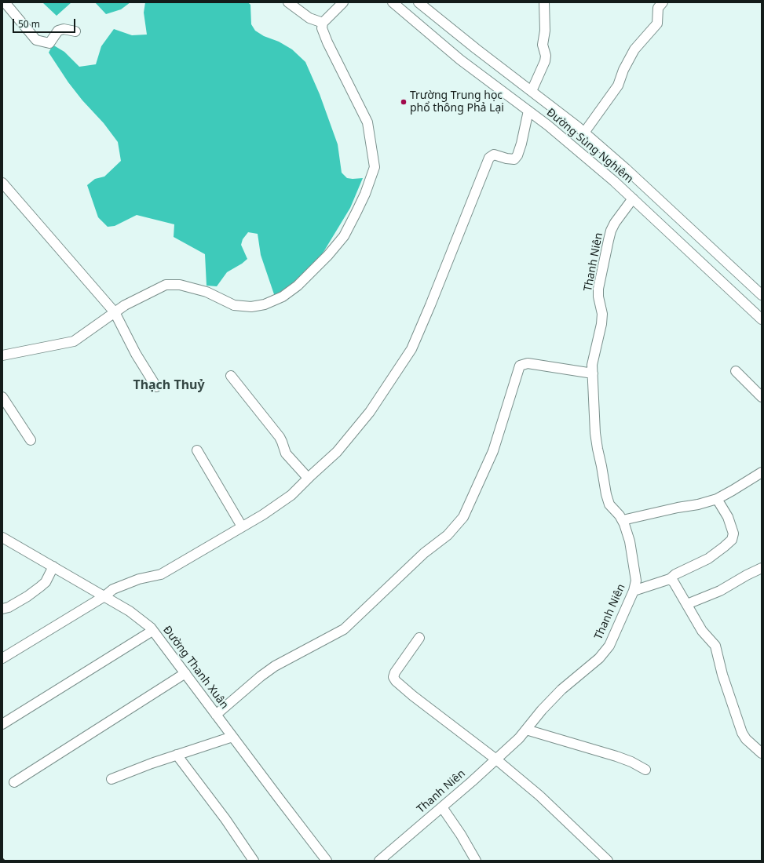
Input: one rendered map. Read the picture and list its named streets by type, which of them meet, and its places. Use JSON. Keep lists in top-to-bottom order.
{
  "streets": {
    "street": ["Đường Sùng Nghiêm", "Thanh Niên", "Đường Thanh Xuân"]
  },
  "crossings": [
    ["Đường Sùng Nghiêm", "Thanh Niên"]
  ],
  "districts": ["Thạch Thuỷ"],
  "places": ["Trường Trung học phổ thông Phả Lại"],
  "scale_bar": "50 m"
}
